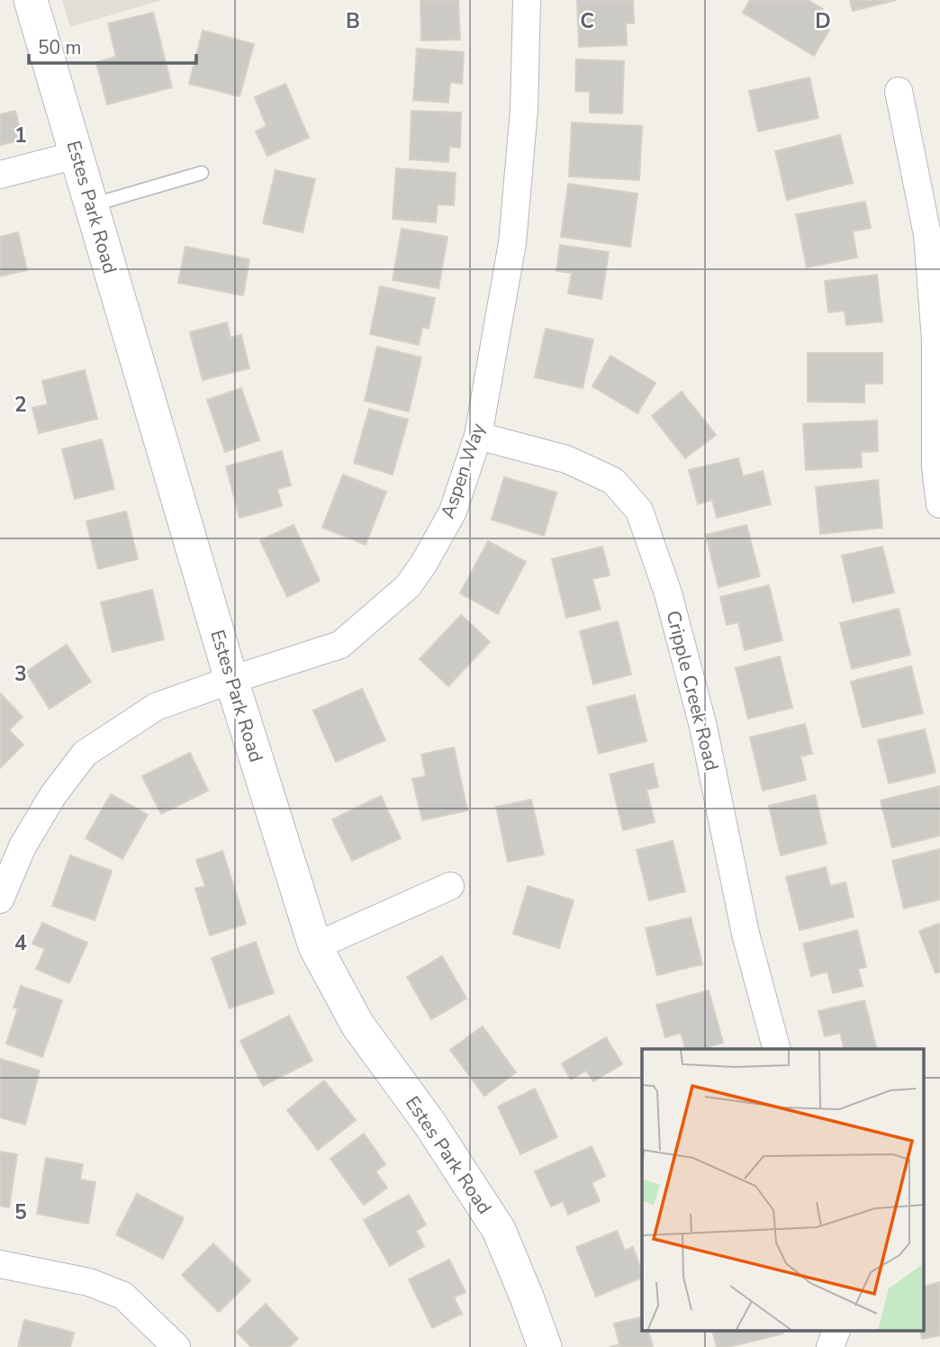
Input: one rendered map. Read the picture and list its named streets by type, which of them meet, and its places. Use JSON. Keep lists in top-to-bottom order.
{
  "streets": {
    "street": ["Estes Park Road", "Aspen Way", "Cripple Creek Road"]
  },
  "crossings": [
    ["Estes Park Road", "Aspen Way"],
    ["Aspen Way", "Cripple Creek Road"]
  ],
  "scale_bar": "50 m",
  "grid": {
    "columns": ["B", "C", "D"],
    "rows": [
      "1",
      "2",
      "3",
      "4",
      "5"
    ]
  }
}
